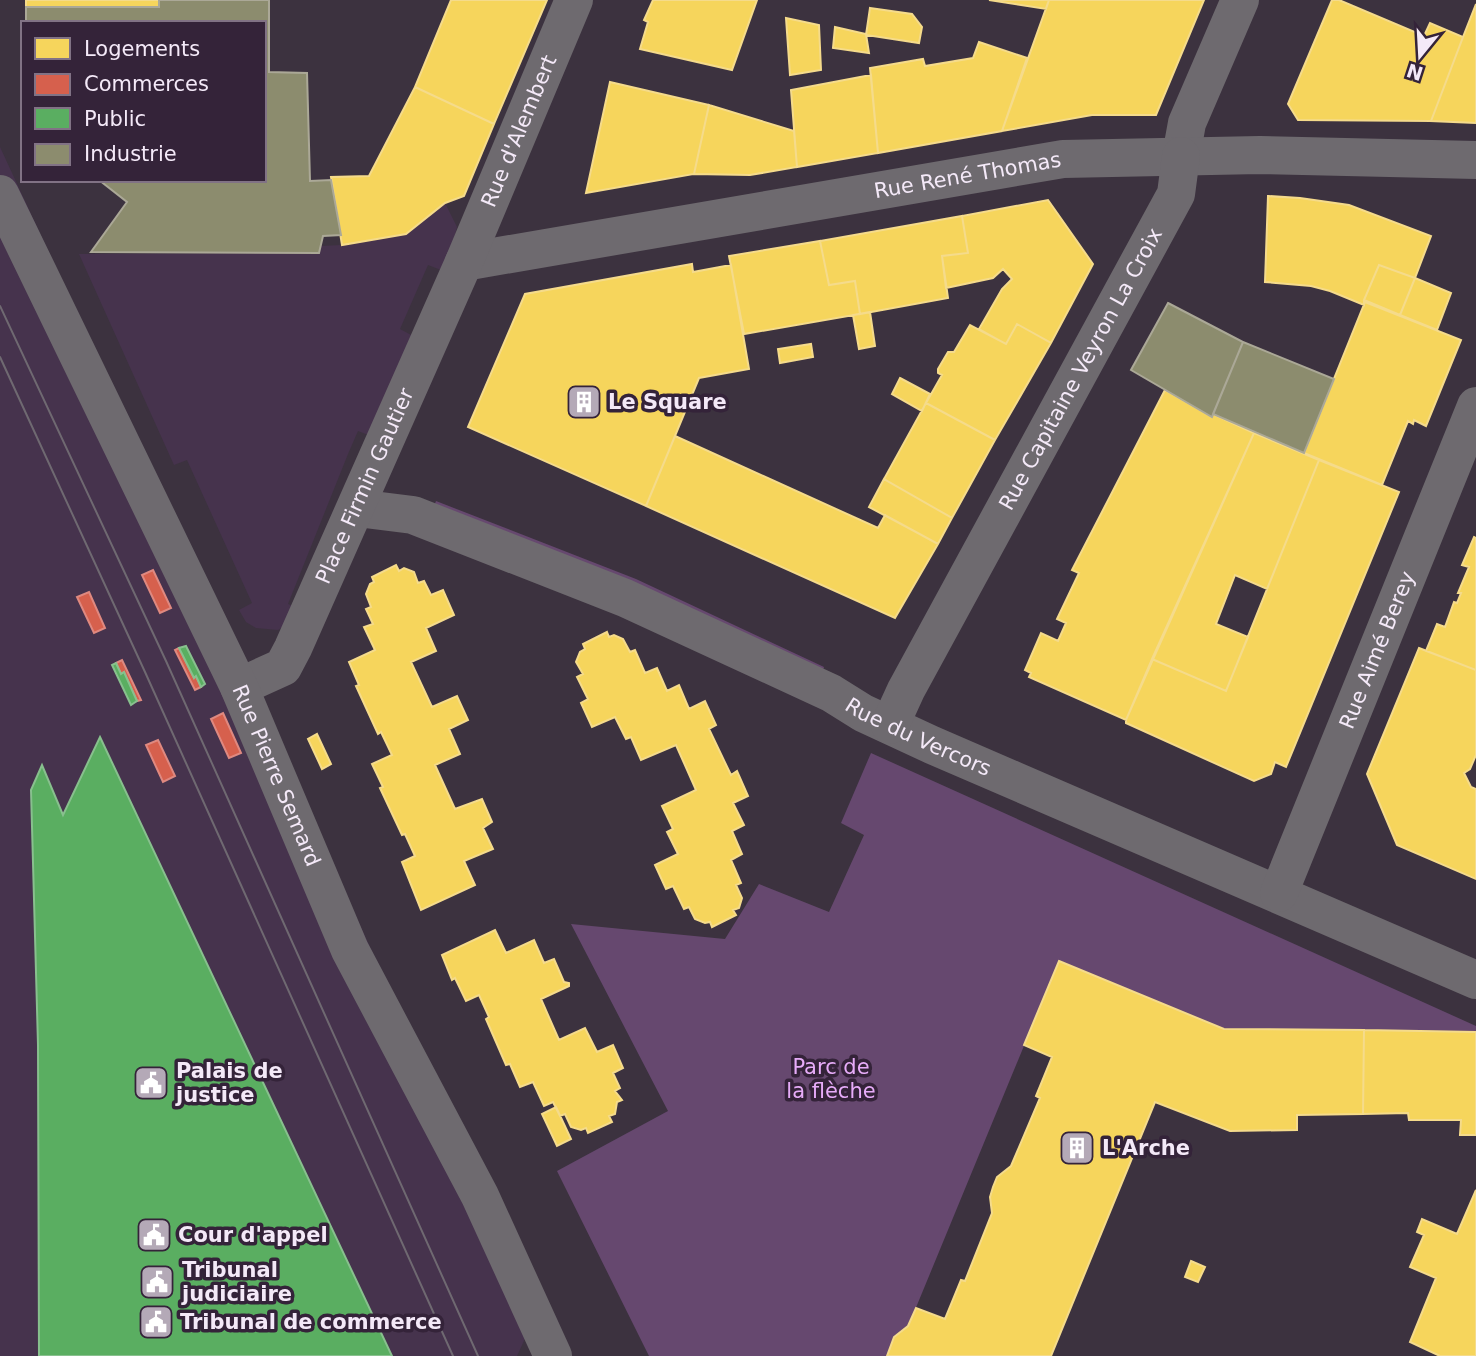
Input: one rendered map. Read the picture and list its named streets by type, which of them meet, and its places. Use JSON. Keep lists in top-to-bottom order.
{
  "streets": {
    "street": [
      "Rue d'Alembert",
      "Rue René Thomas",
      "Rue Capitaine Veyron La Croix",
      "Place Firmin Gautier",
      "Rue Aimé Berey",
      "Rue du Vercors",
      "Rue Pierre Semard"
    ]
  },
  "crossings": [
    ["Rue d'Alembert", "Rue René Thomas"],
    ["Rue d'Alembert", "Place Firmin Gautier"],
    ["Rue René Thomas", "Rue Capitaine Veyron La Croix"],
    ["Rue René Thomas", "Place Firmin Gautier"],
    ["Rue Capitaine Veyron La Croix", "Rue du Vercors"],
    ["Place Firmin Gautier", "Rue du Vercors"],
    ["Place Firmin Gautier", "Rue Pierre Semard"],
    ["Rue Aimé Berey", "Rue du Vercors"]
  ],
  "parks": ["Parc de la flèche"],
  "places": {
    "building": ["Le Square", "L'Arche"],
    "public building": [
      "Palais de justice",
      "Cour d'appel",
      "Tribunal judiciaire",
      "Tribunal de commerce"
    ]
  },
  "legend": [
    "Logements",
    "Commerces",
    "Public",
    "Industrie"
  ],
  "north": "bottom"
}
